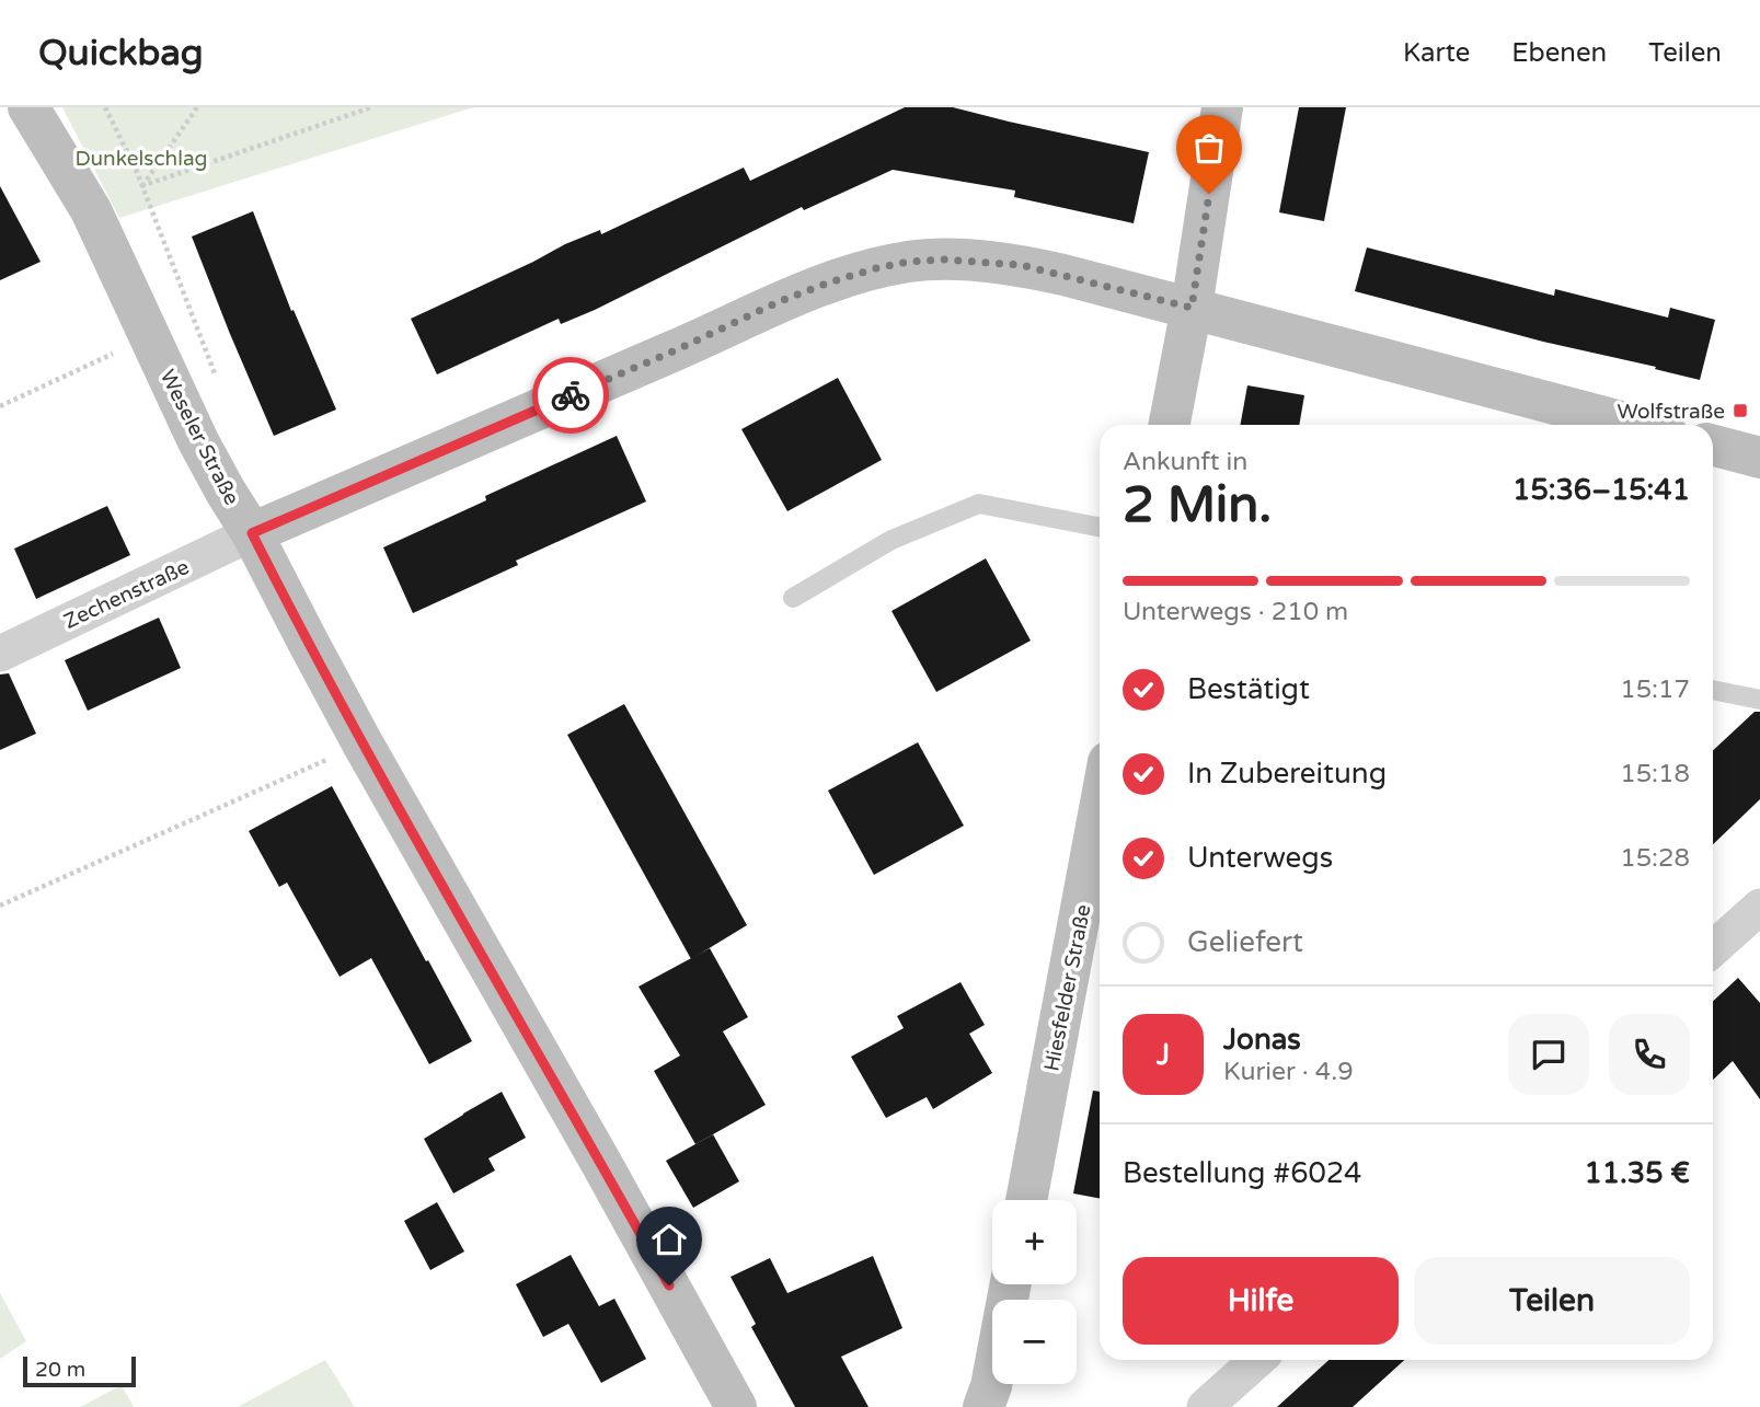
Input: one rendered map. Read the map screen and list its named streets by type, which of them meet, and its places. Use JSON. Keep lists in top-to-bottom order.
{
  "streets": {
    "street": ["Weseler Straße", "Zechenstraße", "Hiesfelder Straße"]
  },
  "crossings": [
    ["Weseler Straße", "Zechenstraße"]
  ],
  "parks": ["Dunkelschlag"],
  "places": {
    "transit": ["Wolfstraße"]
  },
  "scale_bar": "20 m",
  "page": {
    "header": "Quickbag",
    "nav": ["Karte", "Ebenen", "Teilen"],
    "heading": ["2 Min.", "Ankunft in", "15:36–15:41"],
    "panel": [
      "Jonas",
      "Kurier · 4.9",
      "Bestellung #6024",
      "11.35 €"
    ],
    "bar": "Unterwegs · 210 m",
    "list": [
      ["Bestätigt", "15:17"],
      ["In Zubereitung", "15:18"],
      ["Unterwegs", "15:28"],
      "Geliefert"
    ],
    "round": "J",
    "map_buttons": ["+", "−"],
    "buttons": ["Hilfe", "Teilen"],
    "scale": "20 m"
  }
}
